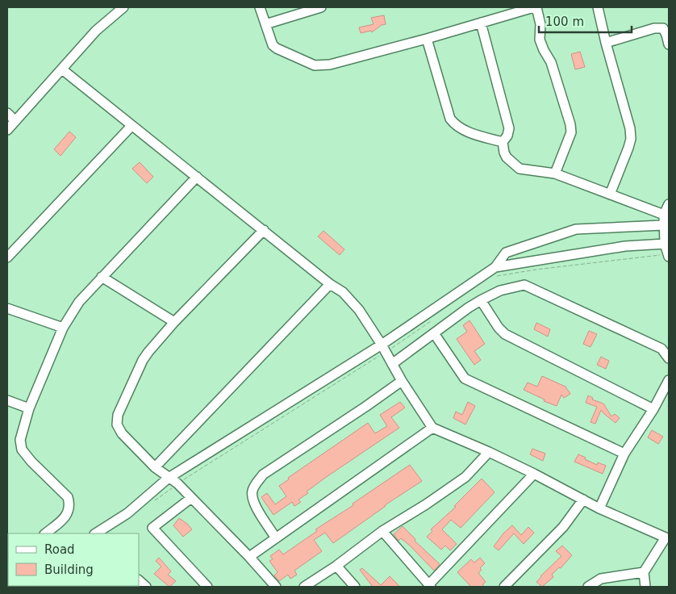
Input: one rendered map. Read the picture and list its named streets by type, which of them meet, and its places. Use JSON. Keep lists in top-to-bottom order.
{
  "legend": ["Road", "Building"],
  "scale_bar": "100 m"
}
